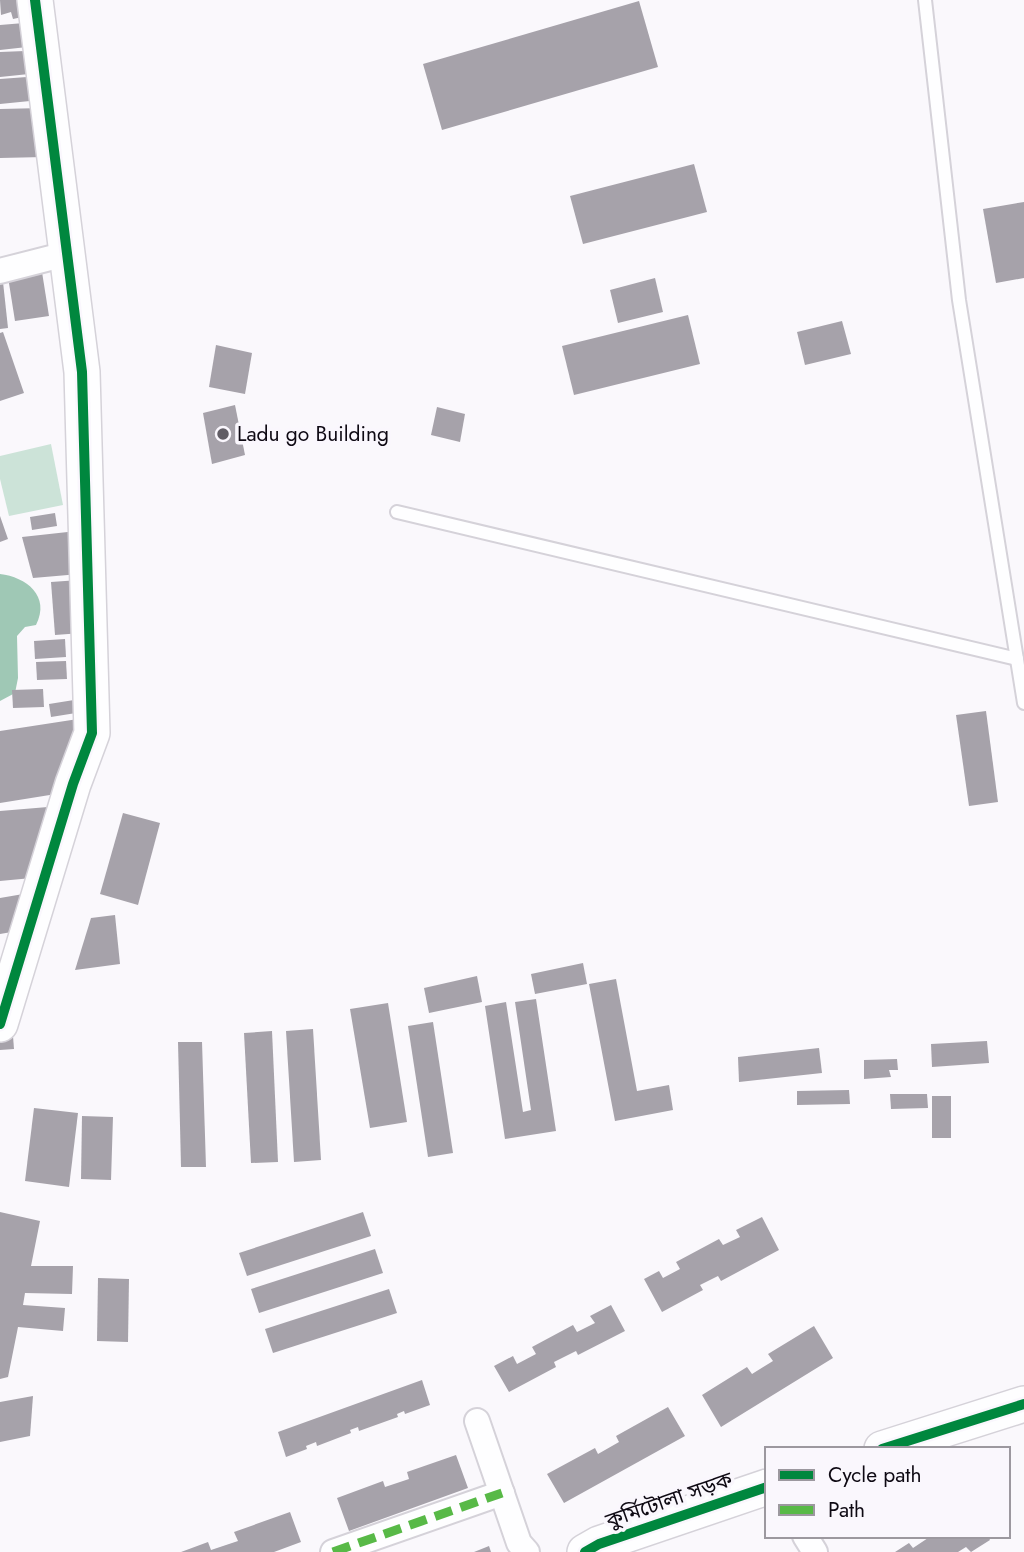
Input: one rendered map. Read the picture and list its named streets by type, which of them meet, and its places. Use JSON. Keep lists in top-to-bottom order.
{
  "streets": {
    "street": ["কুর্মিটোলা সড়ক"]
  },
  "places": ["Ladu go Building"],
  "legend": ["Cycle path", "Path"]
}
